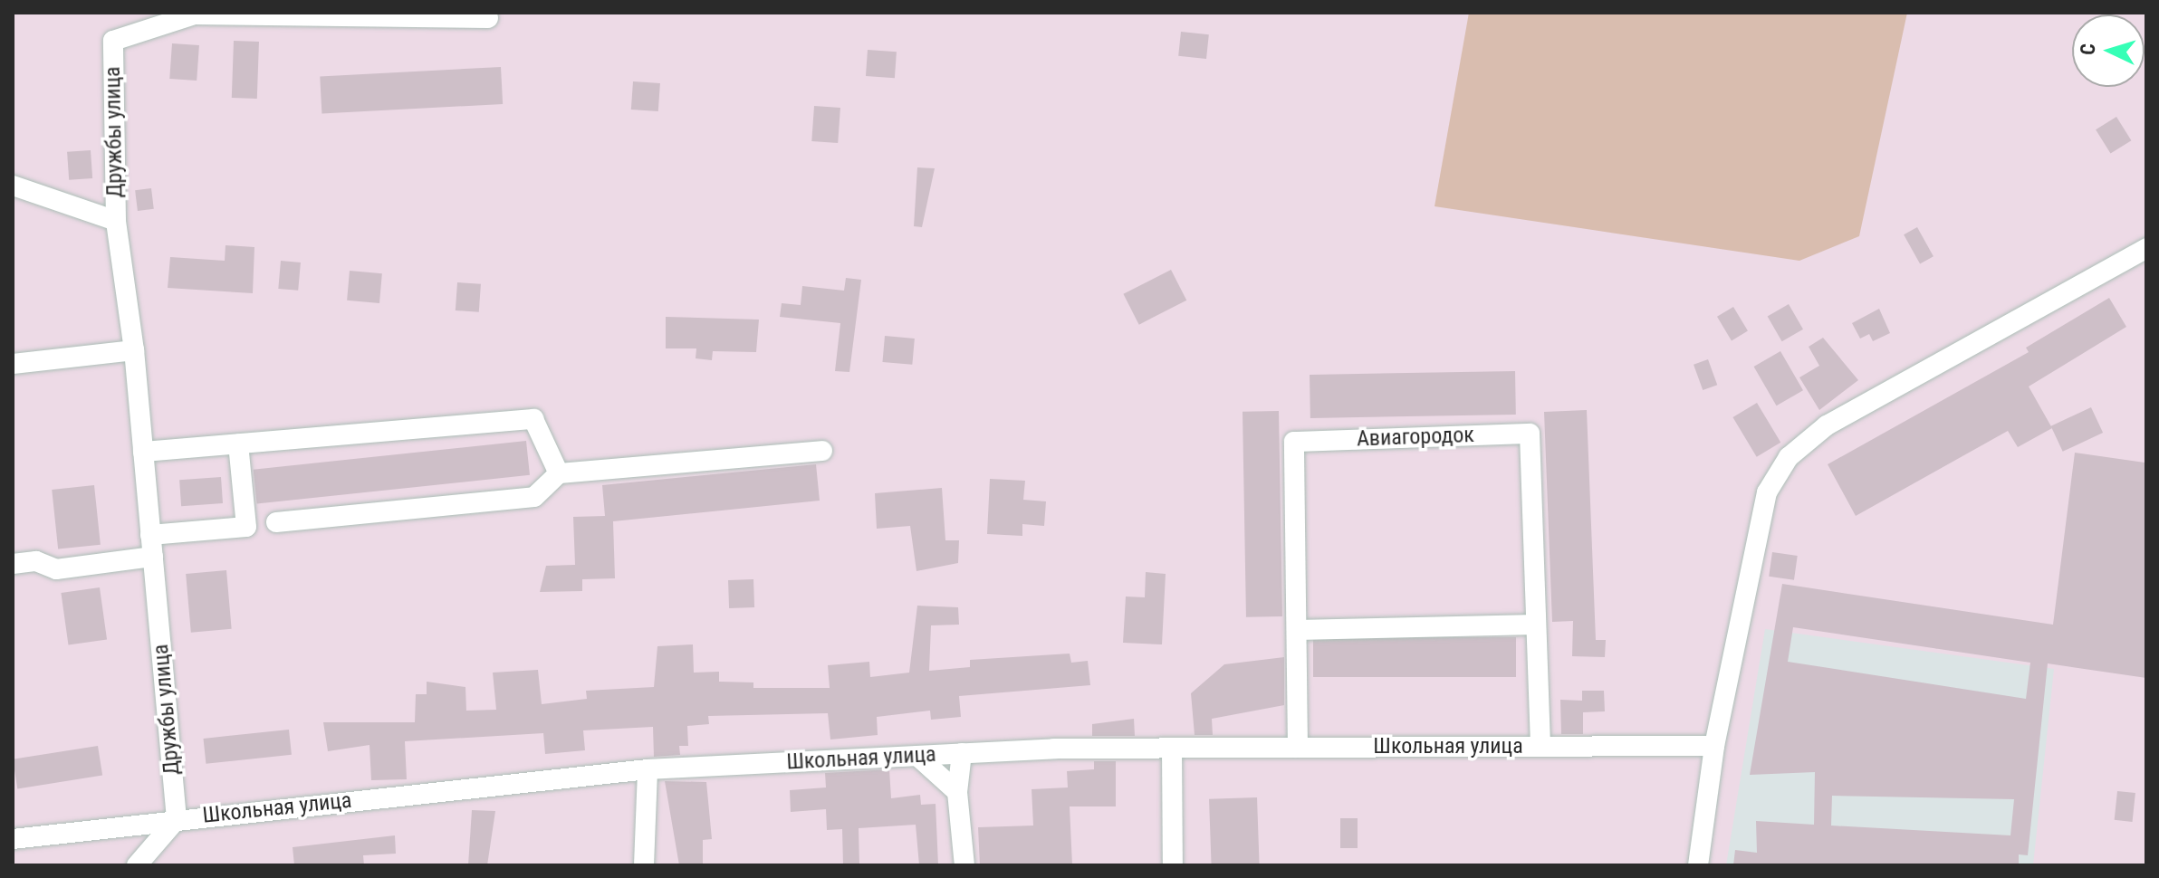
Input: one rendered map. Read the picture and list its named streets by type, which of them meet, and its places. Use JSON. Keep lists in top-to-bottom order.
{
  "streets": {
    "street": ["Дружбы улица", "Авиагородок", "Школьная улица"]
  },
  "crossings": [
    ["Дружбы улица", "Школьная улица"],
    ["Авиагородок", "Школьная улица"]
  ],
  "north": "left"
}
